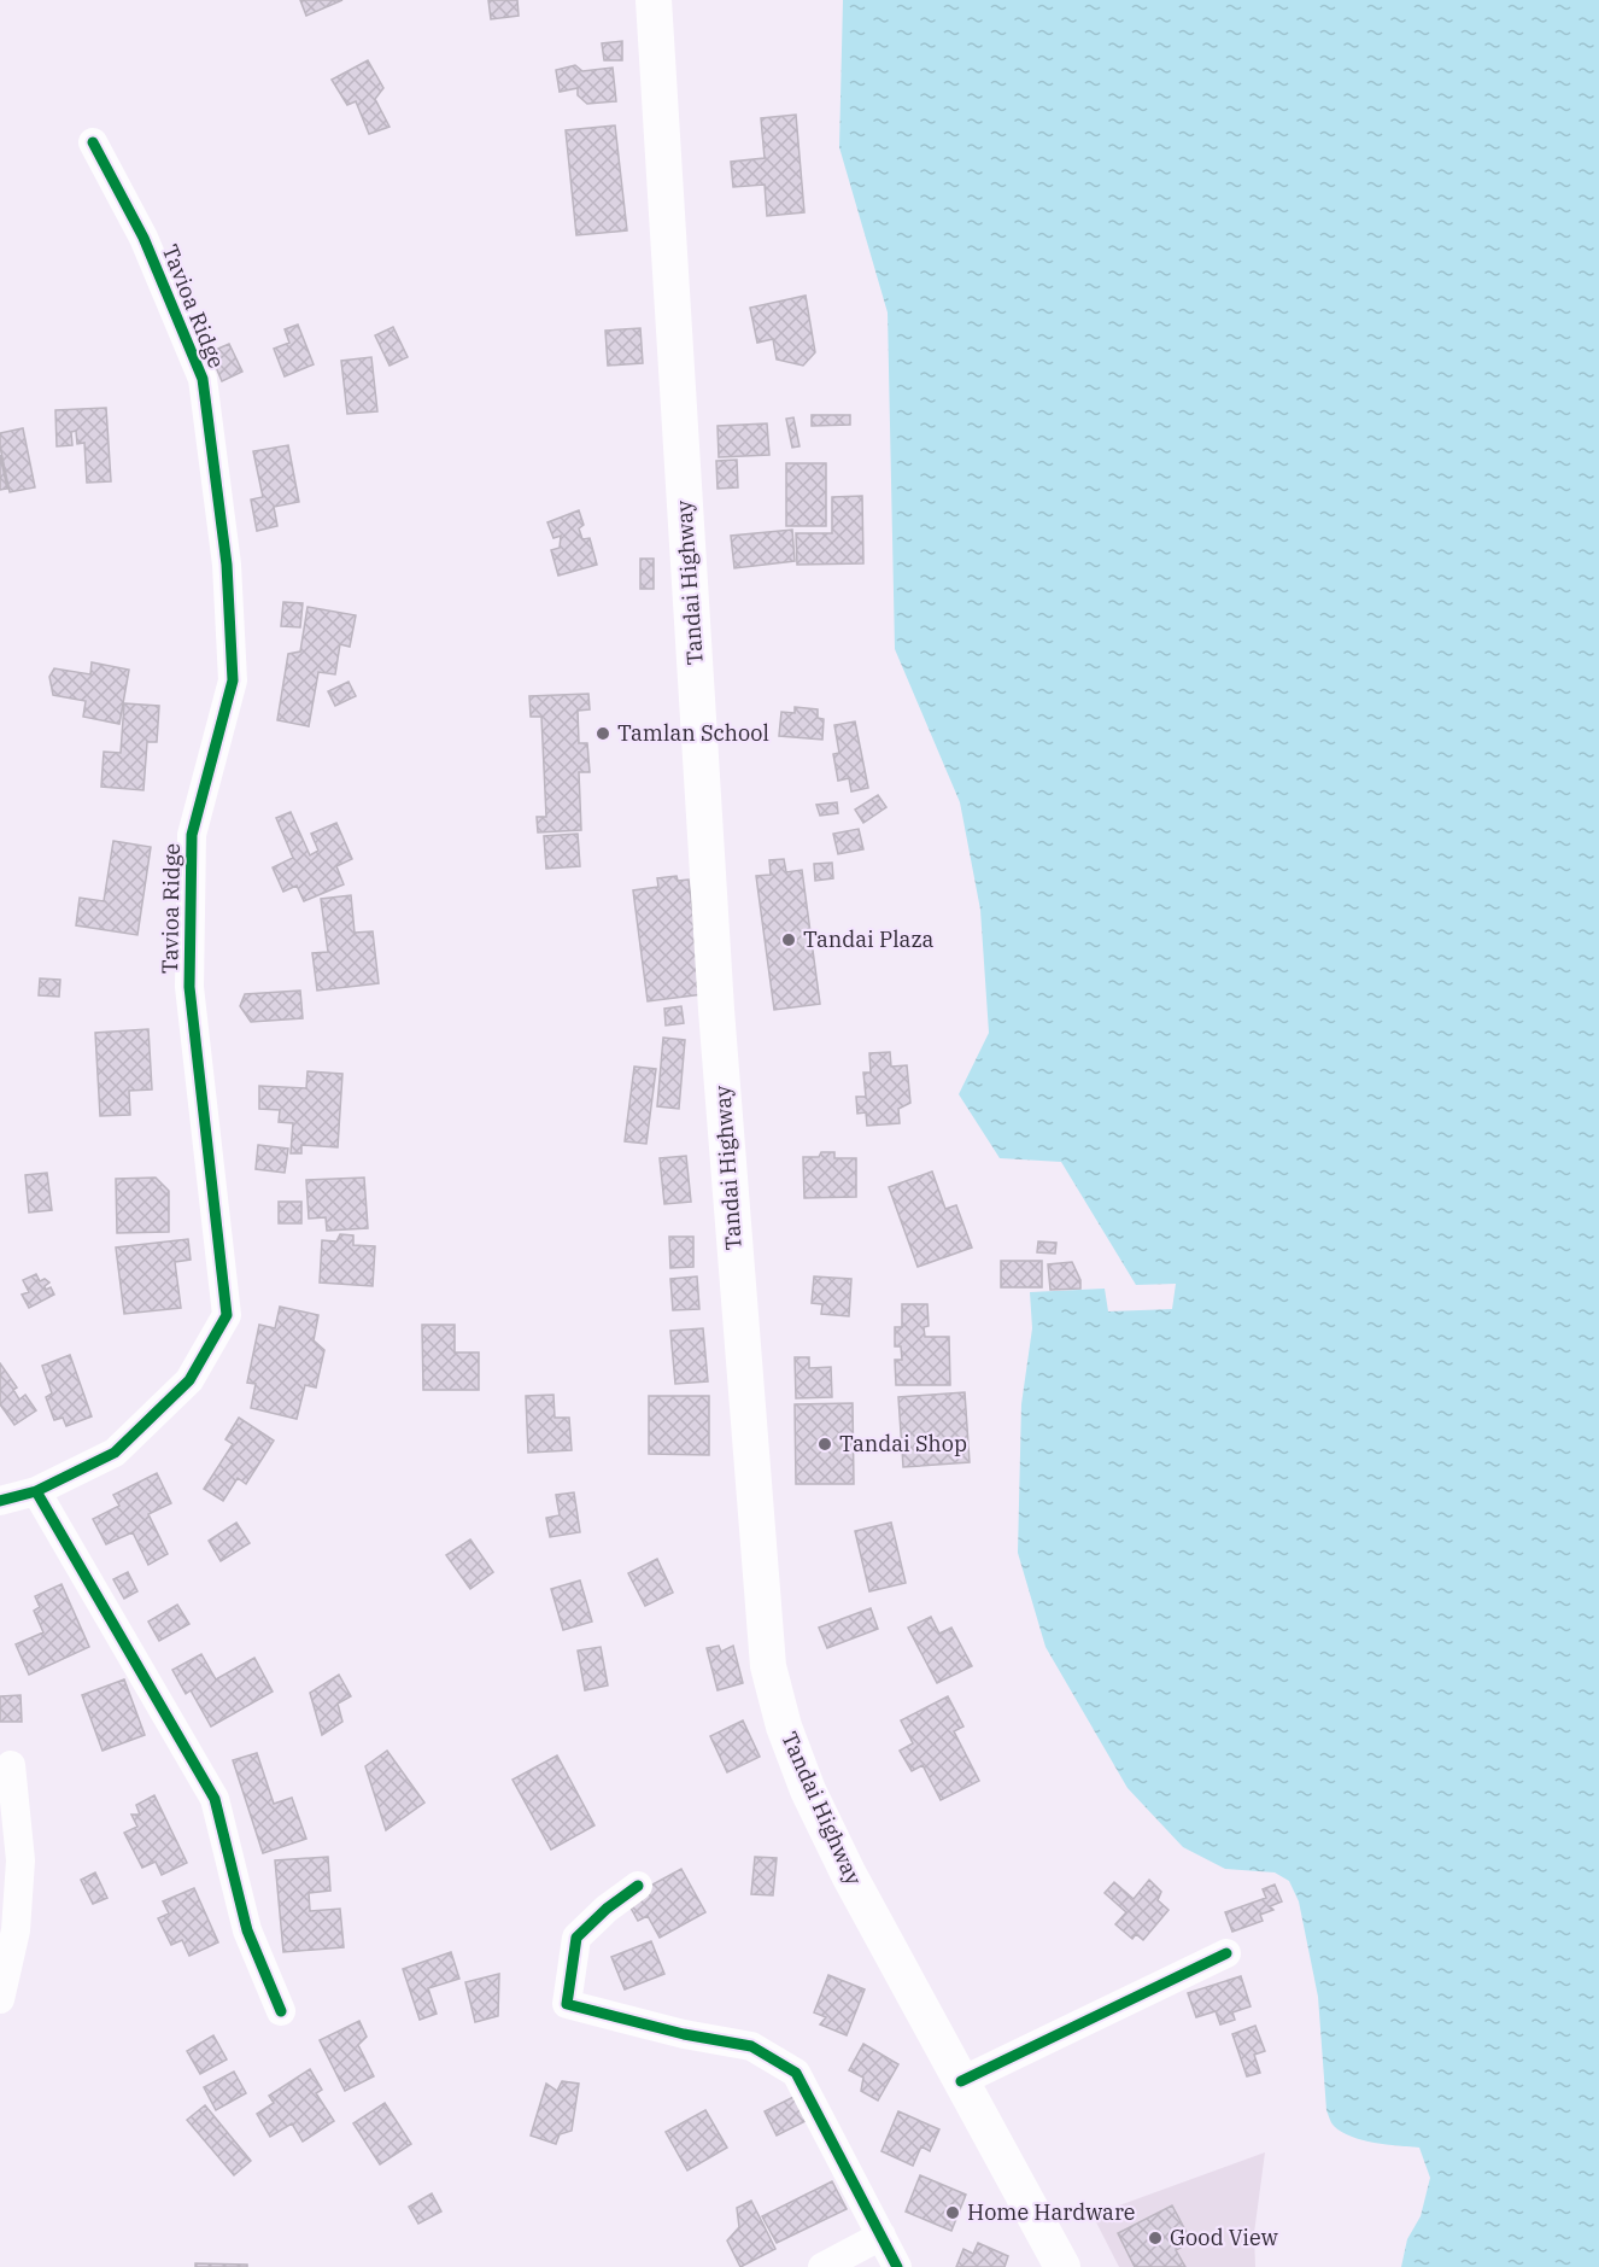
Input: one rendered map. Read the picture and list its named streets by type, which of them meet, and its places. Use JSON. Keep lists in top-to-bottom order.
{
  "streets": {
    "main road": ["Tandai Highway"],
    "street": ["Tavioa Ridge"]
  },
  "places": [
    "Tamlan School",
    "Tandai Plaza",
    "Tandai Shop",
    "Home Hardware",
    "Good View"
  ]
}
